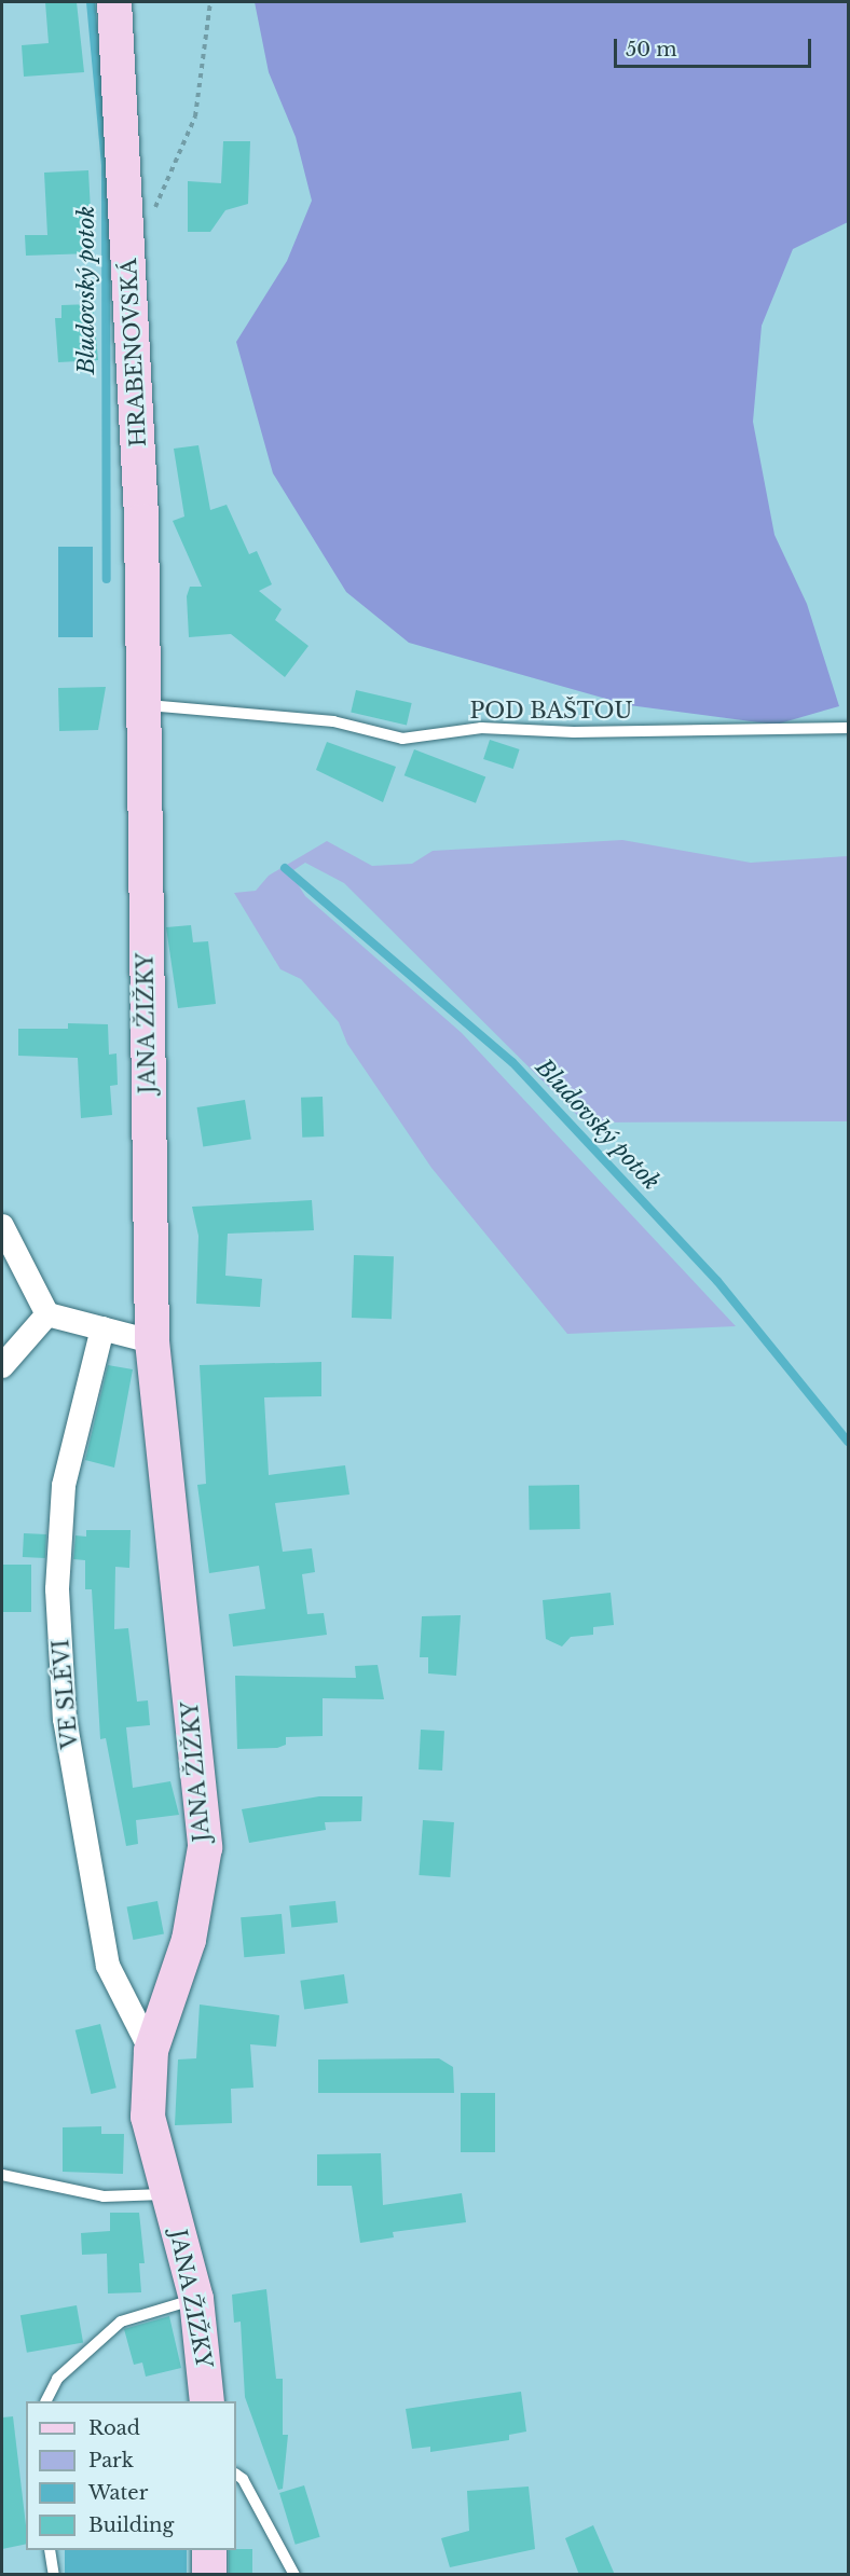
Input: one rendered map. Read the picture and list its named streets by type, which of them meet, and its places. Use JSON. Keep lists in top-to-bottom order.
{
  "streets": {
    "street": ["HRABENOVSKÁ", "JANA ŽIŽKY", "VE SLÉVI"],
    "lane": ["POD BAŠTOU"]
  },
  "crossings": [
    ["HRABENOVSKÁ", "POD BAŠTOU"],
    ["HRABENOVSKÁ", "JANA ŽIŽKY"],
    ["POD BAŠTOU", "JANA ŽIŽKY"],
    ["JANA ŽIŽKY", "VE SLÉVI"]
  ],
  "water": ["Bludovský potok"],
  "legend": [
    "Road",
    "Park",
    "Water",
    "Building"
  ],
  "scale_bar": "50 m"
}
